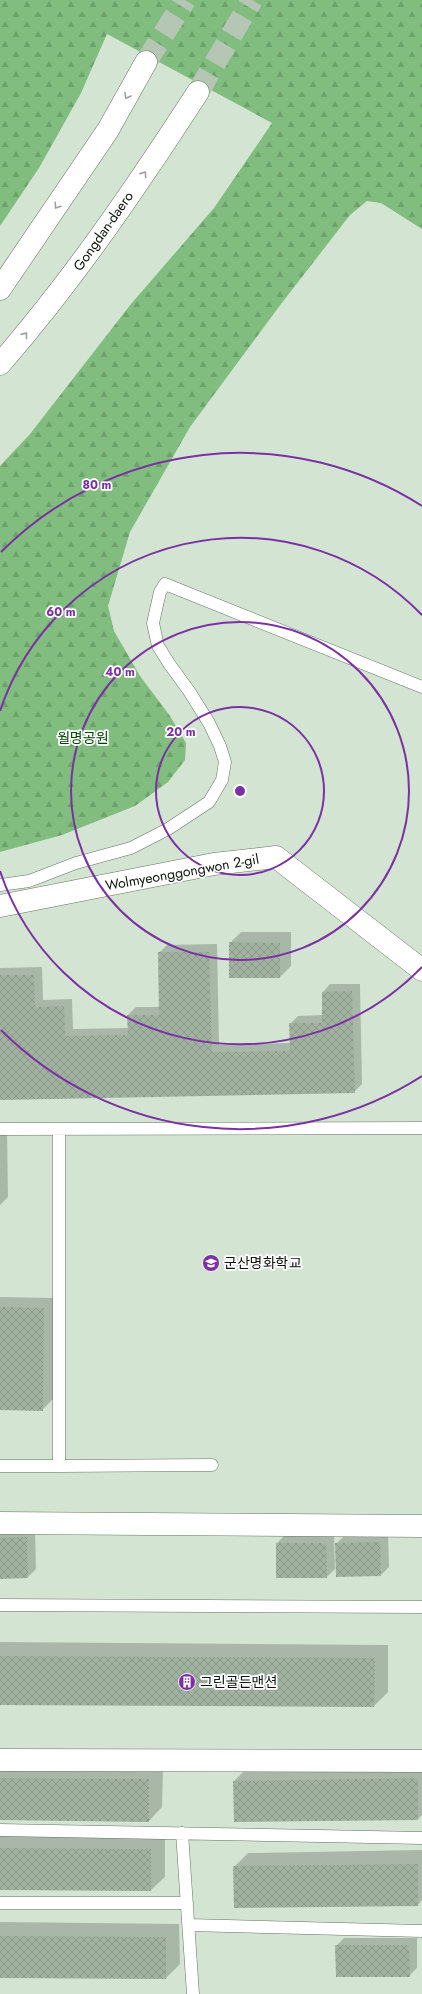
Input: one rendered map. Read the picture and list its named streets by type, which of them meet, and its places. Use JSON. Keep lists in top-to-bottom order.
{
  "streets": {
    "street": ["Gongdan-daero", "Wolmyeonggongwon 2-gil"]
  },
  "parks": ["월명공원"],
  "places": {
    "school or university": ["군산명화학교"],
    "building": ["그린골든맨션"]
  },
  "rings": [
    "80 m",
    "60 m",
    "40 m",
    "20 m"
  ]
}
